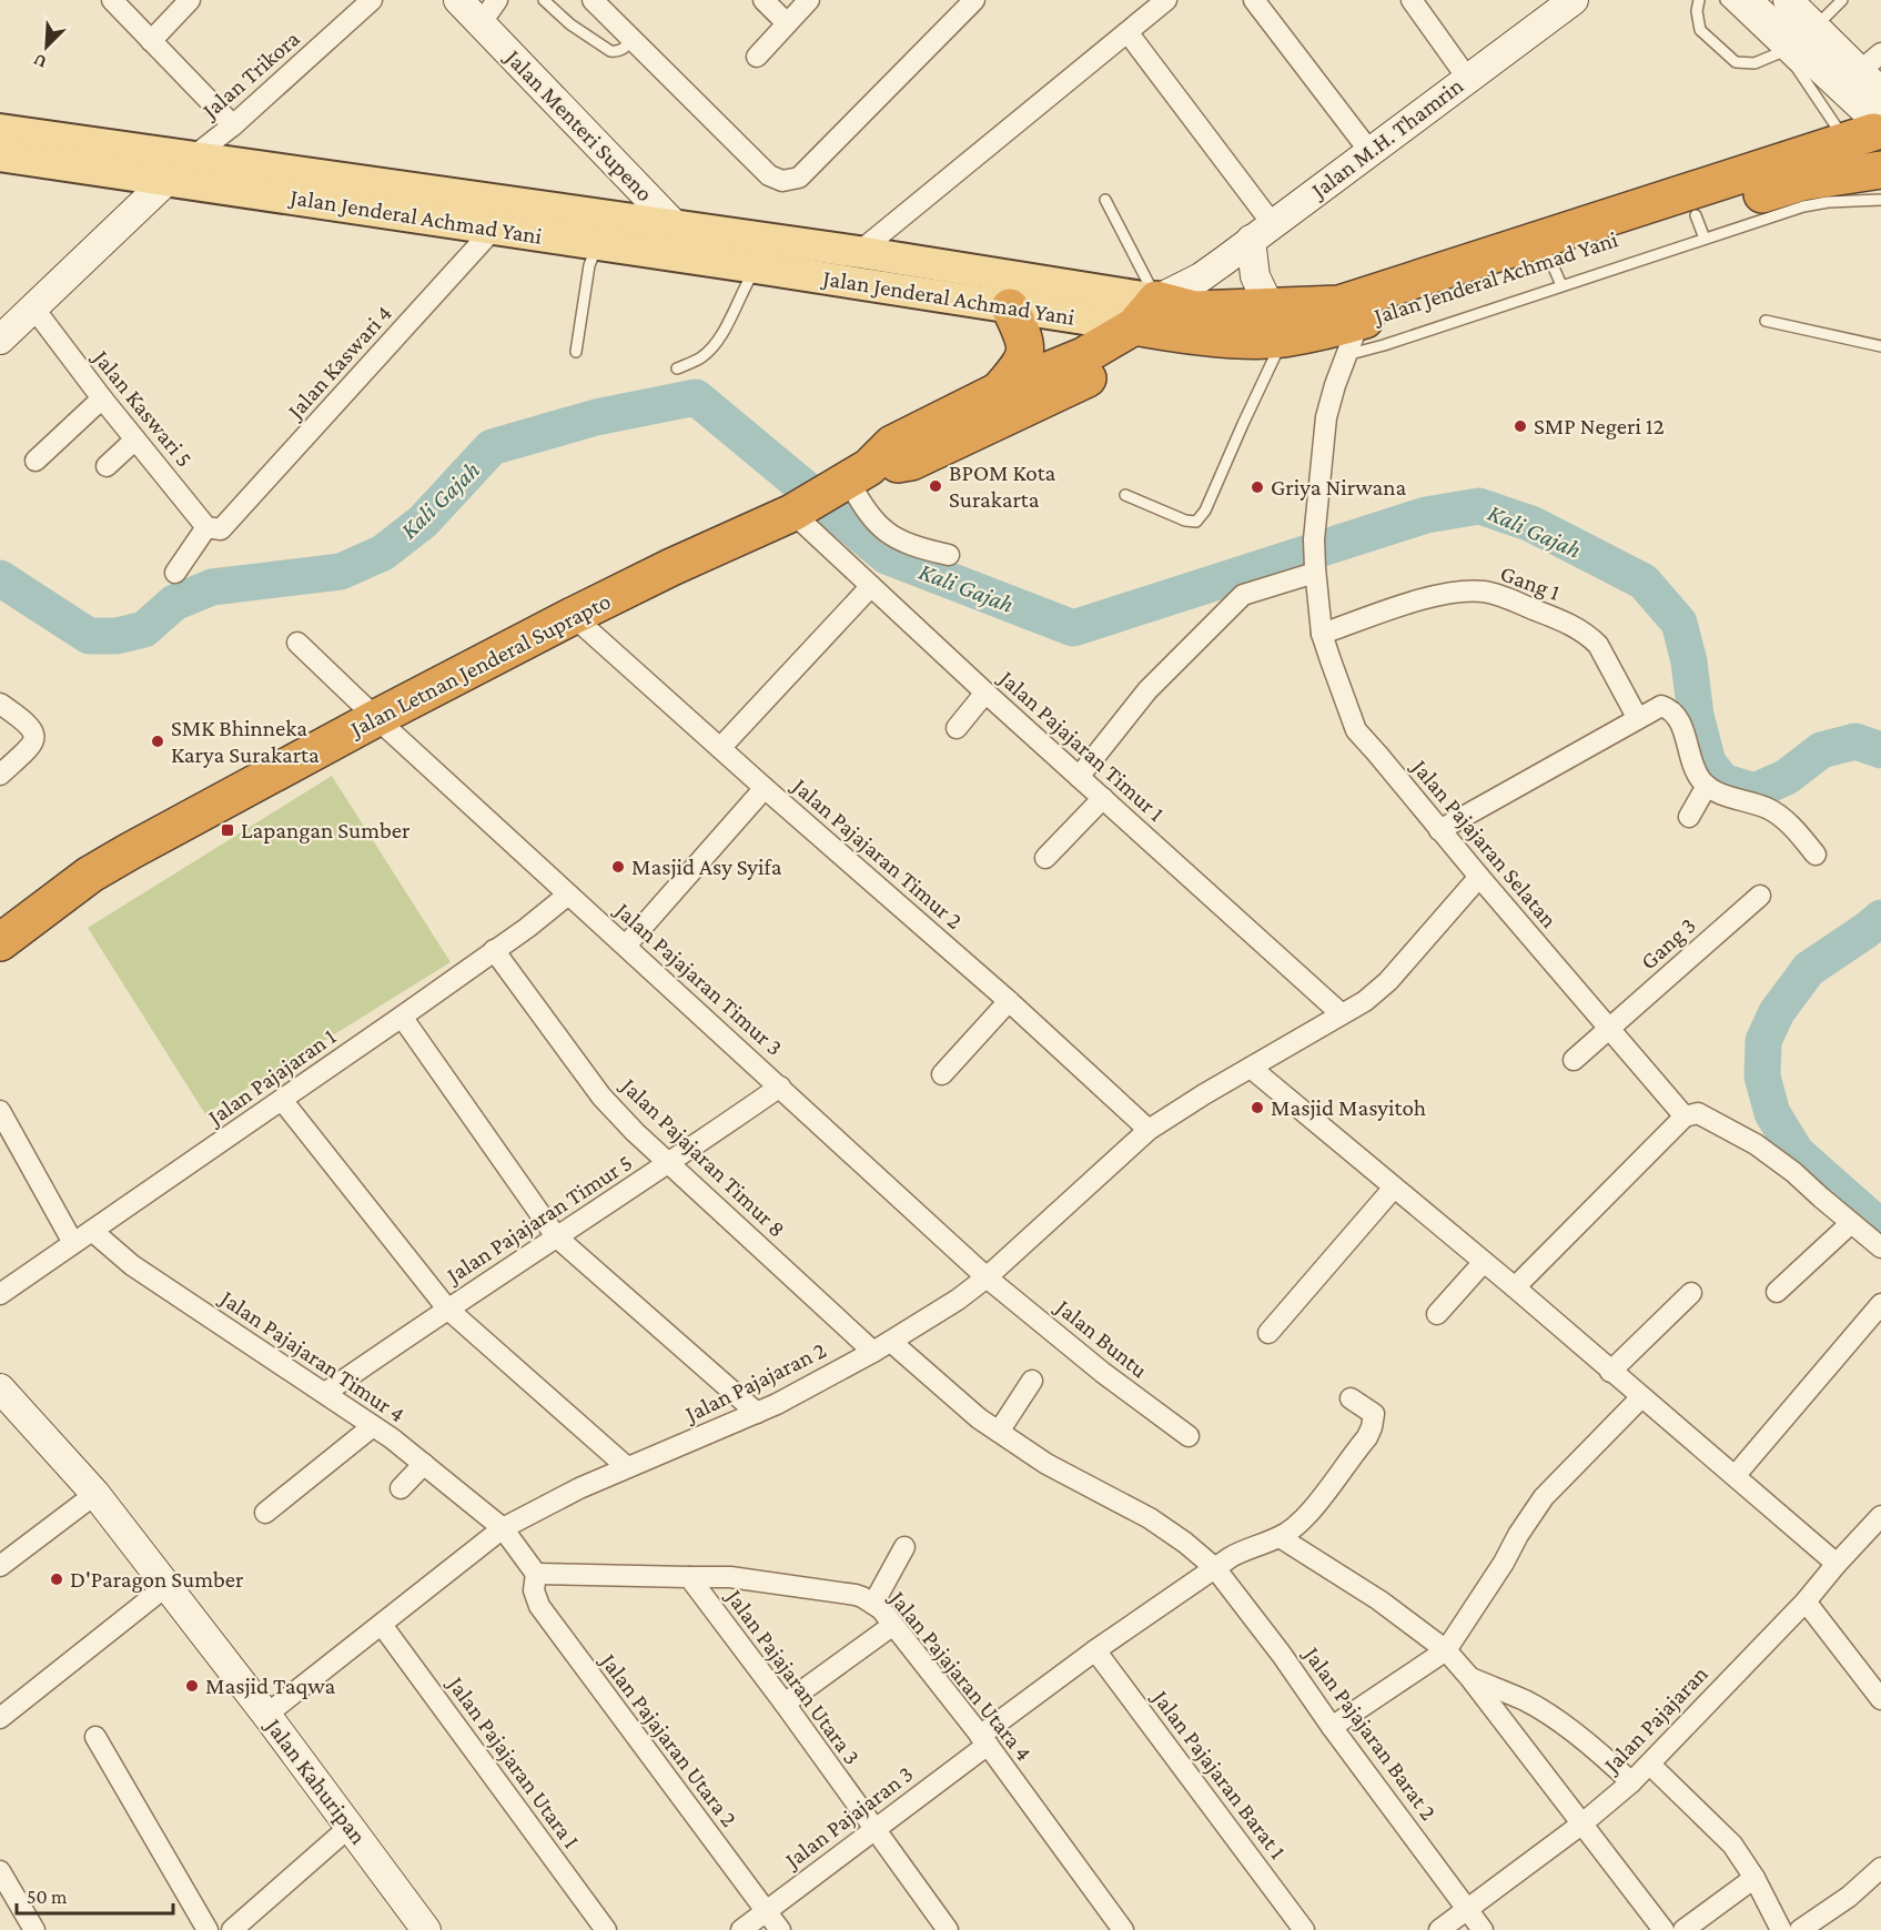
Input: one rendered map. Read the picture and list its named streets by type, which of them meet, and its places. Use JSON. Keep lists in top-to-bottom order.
{
  "streets": {
    "highway": ["Jalan Jenderal Achmad Yani", "Jalan Letnan Jenderal Suprapto"],
    "street": [
      "Jalan Trikora",
      "Jalan Menteri Supeno",
      "Jalan M.H. Thamrin",
      "Jalan Kaswari 4",
      "Jalan Kaswari 5",
      "Gang 1",
      "Jalan Pajajaran Timur 1",
      "Jalan Pajajaran Selatan",
      "Jalan Pajajaran Timur 2",
      "Gang 3",
      "Jalan Pajajaran Timur 3",
      "Jalan Pajajaran 1",
      "Jalan Pajajaran Timur 8",
      "Jalan Pajajaran Timur 5",
      "Jalan Buntu",
      "Jalan Pajajaran Timur 4",
      "Jalan Pajajaran 2",
      "Jalan Pajajaran Utara 4",
      "Jalan Pajajaran Utara 3",
      "Jalan Pajajaran",
      "Jalan Pajajaran Barat 2",
      "Jalan Pajajaran Utara 2",
      "Jalan Pajajaran Utara I",
      "Jalan Pajajaran Barat 1",
      "Jalan Kahuripan",
      "Jalan Pajajaran 3"
    ]
  },
  "crossings": [
    ["Jalan Trikora", "Jalan Jenderal Achmad Yani"],
    ["Jalan Menteri Supeno", "Jalan Jenderal Achmad Yani"],
    ["Jalan M.H. Thamrin", "Jalan Jenderal Achmad Yani"],
    ["Jalan M.H. Thamrin", "Jalan Letnan Jenderal Suprapto"],
    ["Jalan Jenderal Achmad Yani", "Jalan Kaswari 4"],
    ["Jalan Jenderal Achmad Yani", "Jalan Letnan Jenderal Suprapto"],
    ["Jalan Jenderal Achmad Yani", "Jalan Pajajaran Selatan"],
    ["Jalan Kaswari 4", "Jalan Kaswari 5"],
    ["Gang 1", "Jalan Pajajaran Selatan"],
    ["Jalan Letnan Jenderal Suprapto", "Jalan Pajajaran Timur 1"],
    ["Jalan Letnan Jenderal Suprapto", "Jalan Pajajaran Timur 2"],
    ["Jalan Letnan Jenderal Suprapto", "Jalan Pajajaran Timur 3"],
    ["Jalan Pajajaran Timur 1", "Jalan Pajajaran 2"],
    ["Jalan Pajajaran Selatan", "Gang 3"],
    ["Jalan Pajajaran Selatan", "Jalan Pajajaran 2"],
    ["Jalan Pajajaran Timur 2", "Jalan Pajajaran 2"],
    ["Jalan Pajajaran Timur 3", "Jalan Pajajaran 1"],
    ["Jalan Pajajaran Timur 3", "Jalan Pajajaran Timur 5"],
    ["Jalan Pajajaran Timur 3", "Jalan Buntu"],
    ["Jalan Pajajaran Timur 3", "Jalan Pajajaran 2"],
    ["Jalan Pajajaran 1", "Jalan Pajajaran Timur 8"],
    ["Jalan Pajajaran 1", "Jalan Pajajaran Timur 4"],
    ["Jalan Pajajaran Timur 8", "Jalan Pajajaran Timur 5"],
    ["Jalan Pajajaran Timur 8", "Jalan Pajajaran 2"],
    ["Jalan Pajajaran Timur 8", "Jalan Pajajaran Barat 2"],
    ["Jalan Pajajaran Timur 5", "Jalan Pajajaran Timur 4"],
    ["Jalan Buntu", "Jalan Pajajaran 2"],
    ["Jalan Pajajaran Timur 4", "Jalan Pajajaran 2"],
    ["Jalan Pajajaran Timur 4", "Jalan Pajajaran Utara 2"],
    ["Jalan Pajajaran 2", "Jalan Pajajaran Utara I"],
    ["Jalan Pajajaran 2", "Jalan Kahuripan"],
    ["Jalan Pajajaran Utara 4", "Jalan Pajajaran Utara 3"],
    ["Jalan Pajajaran Utara 4", "Jalan Pajajaran 3"],
    ["Jalan Pajajaran Utara 3", "Jalan Pajajaran 3"],
    ["Jalan Pajajaran", "Jalan Pajajaran Barat 2"],
    ["Jalan Pajajaran Barat 2", "Jalan Pajajaran 3"],
    ["Jalan Pajajaran Utara 2", "Jalan Pajajaran 3"],
    ["Jalan Pajajaran Barat 1", "Jalan Pajajaran 3"]
  ],
  "water": ["Kali Gajah"],
  "places": {
    "other": [
      "SMP Negeri 12",
      "BPOM Kota Surakarta",
      "Griya Nirwana",
      "SMK Bhinneka Karya Surakarta",
      "Masjid Asy Syifa",
      "Masjid Masyitoh",
      "D'Paragon Sumber",
      "Masjid Taqwa"
    ],
    "transit": ["Lapangan Sumber"]
  },
  "scale_bar": "50 m",
  "north": "bottom left"
}
